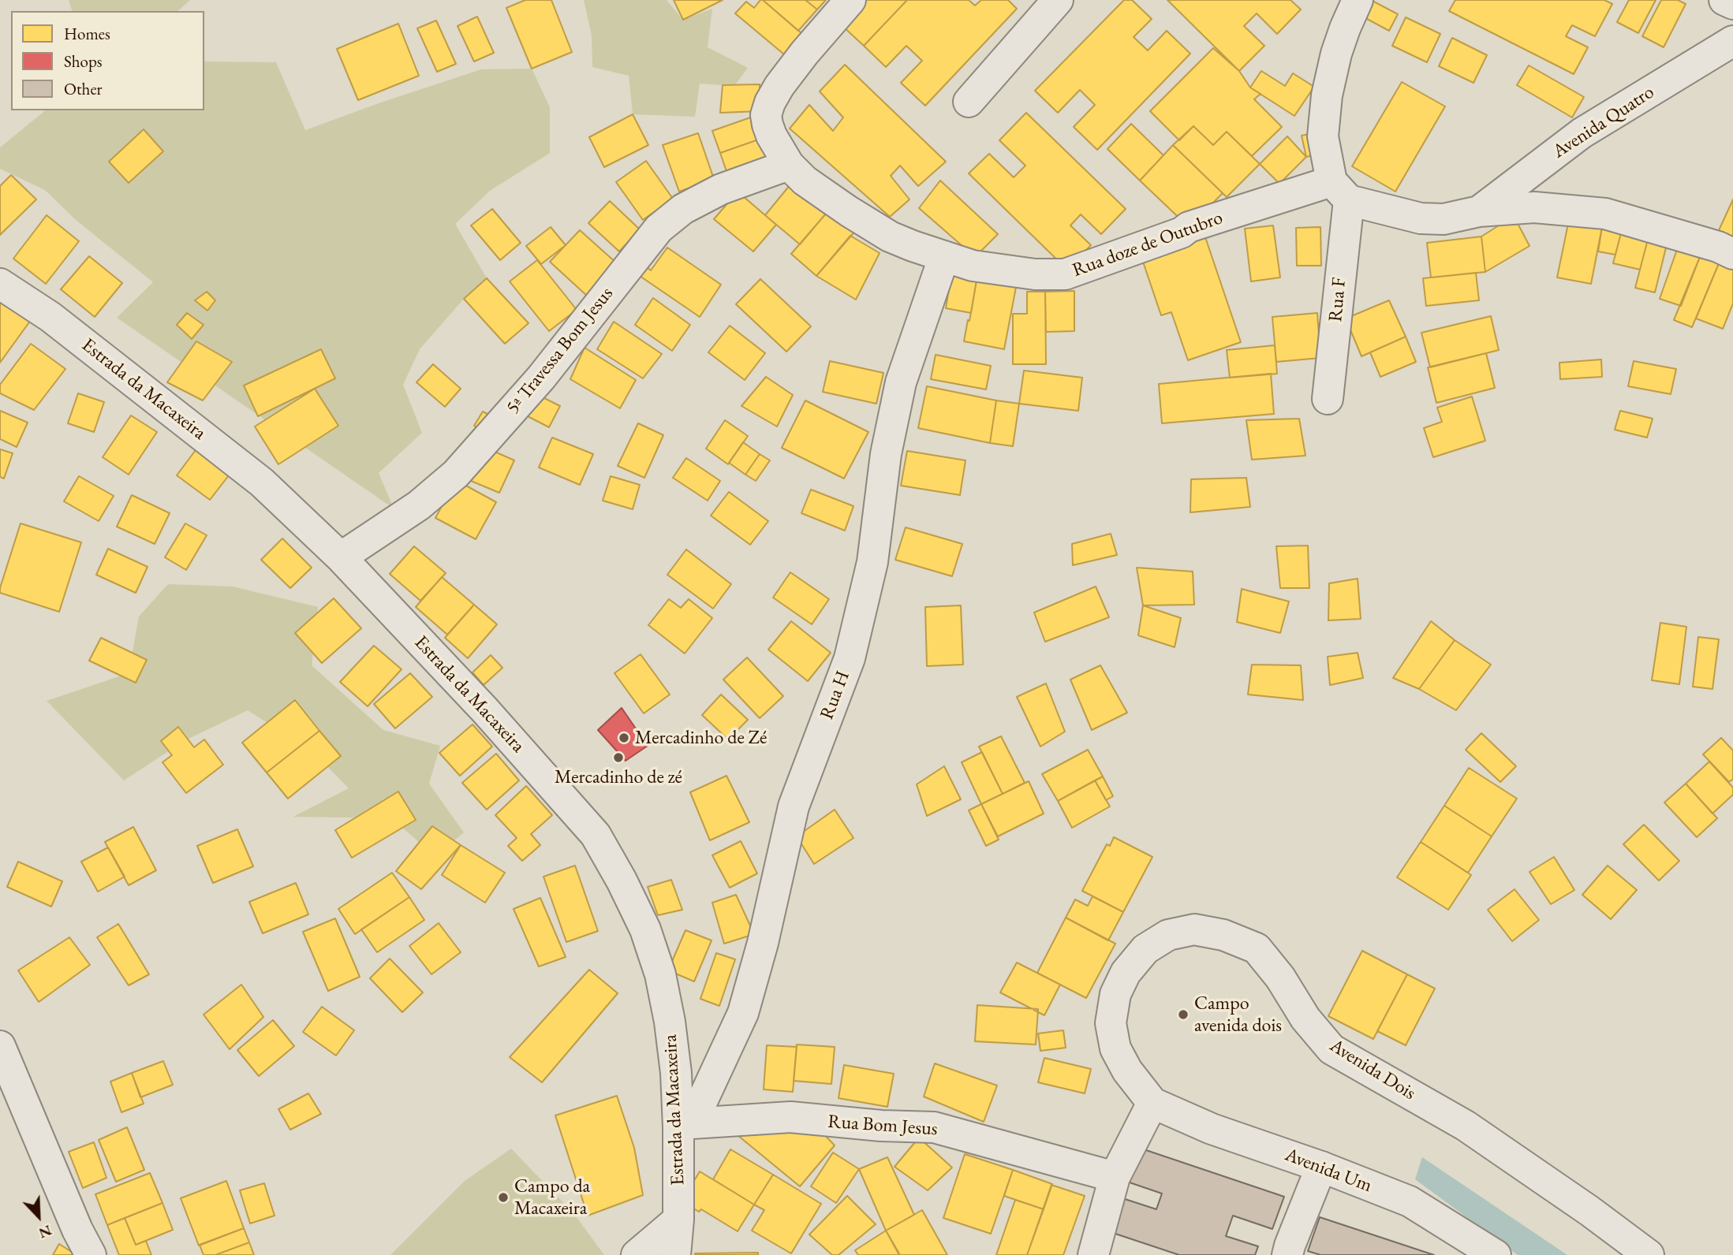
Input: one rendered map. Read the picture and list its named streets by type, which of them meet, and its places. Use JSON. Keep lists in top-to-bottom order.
{
  "streets": {
    "street": [
      "Avenida Quatro",
      "Rua doze de Outubro",
      "Rua F",
      "5ª Travessa Bom Jesus",
      "Estrada da Macaxeira",
      "Rua H",
      "Avenida Dois",
      "Rua Bom Jesus",
      "Avenida Um"
    ]
  },
  "crossings": [
    ["Avenida Quatro", "Rua doze de Outubro"],
    ["Avenida Quatro", "Rua F"],
    ["Rua doze de Outubro", "Rua F"],
    ["Rua doze de Outubro", "5ª Travessa Bom Jesus"],
    ["Rua doze de Outubro", "Rua H"],
    ["5ª Travessa Bom Jesus", "Estrada da Macaxeira"],
    ["Estrada da Macaxeira", "Rua H"],
    ["Estrada da Macaxeira", "Rua Bom Jesus"],
    ["Rua H", "Rua Bom Jesus"],
    ["Avenida Dois", "Avenida Um"]
  ],
  "places": [
    "Mercadinho de Zé",
    "Mercadinho de zé",
    "Campo avenida dois",
    "Campo da Macaxeira"
  ],
  "legend": ["Homes", "Shops", "Other"],
  "north": "bottom right"
}
